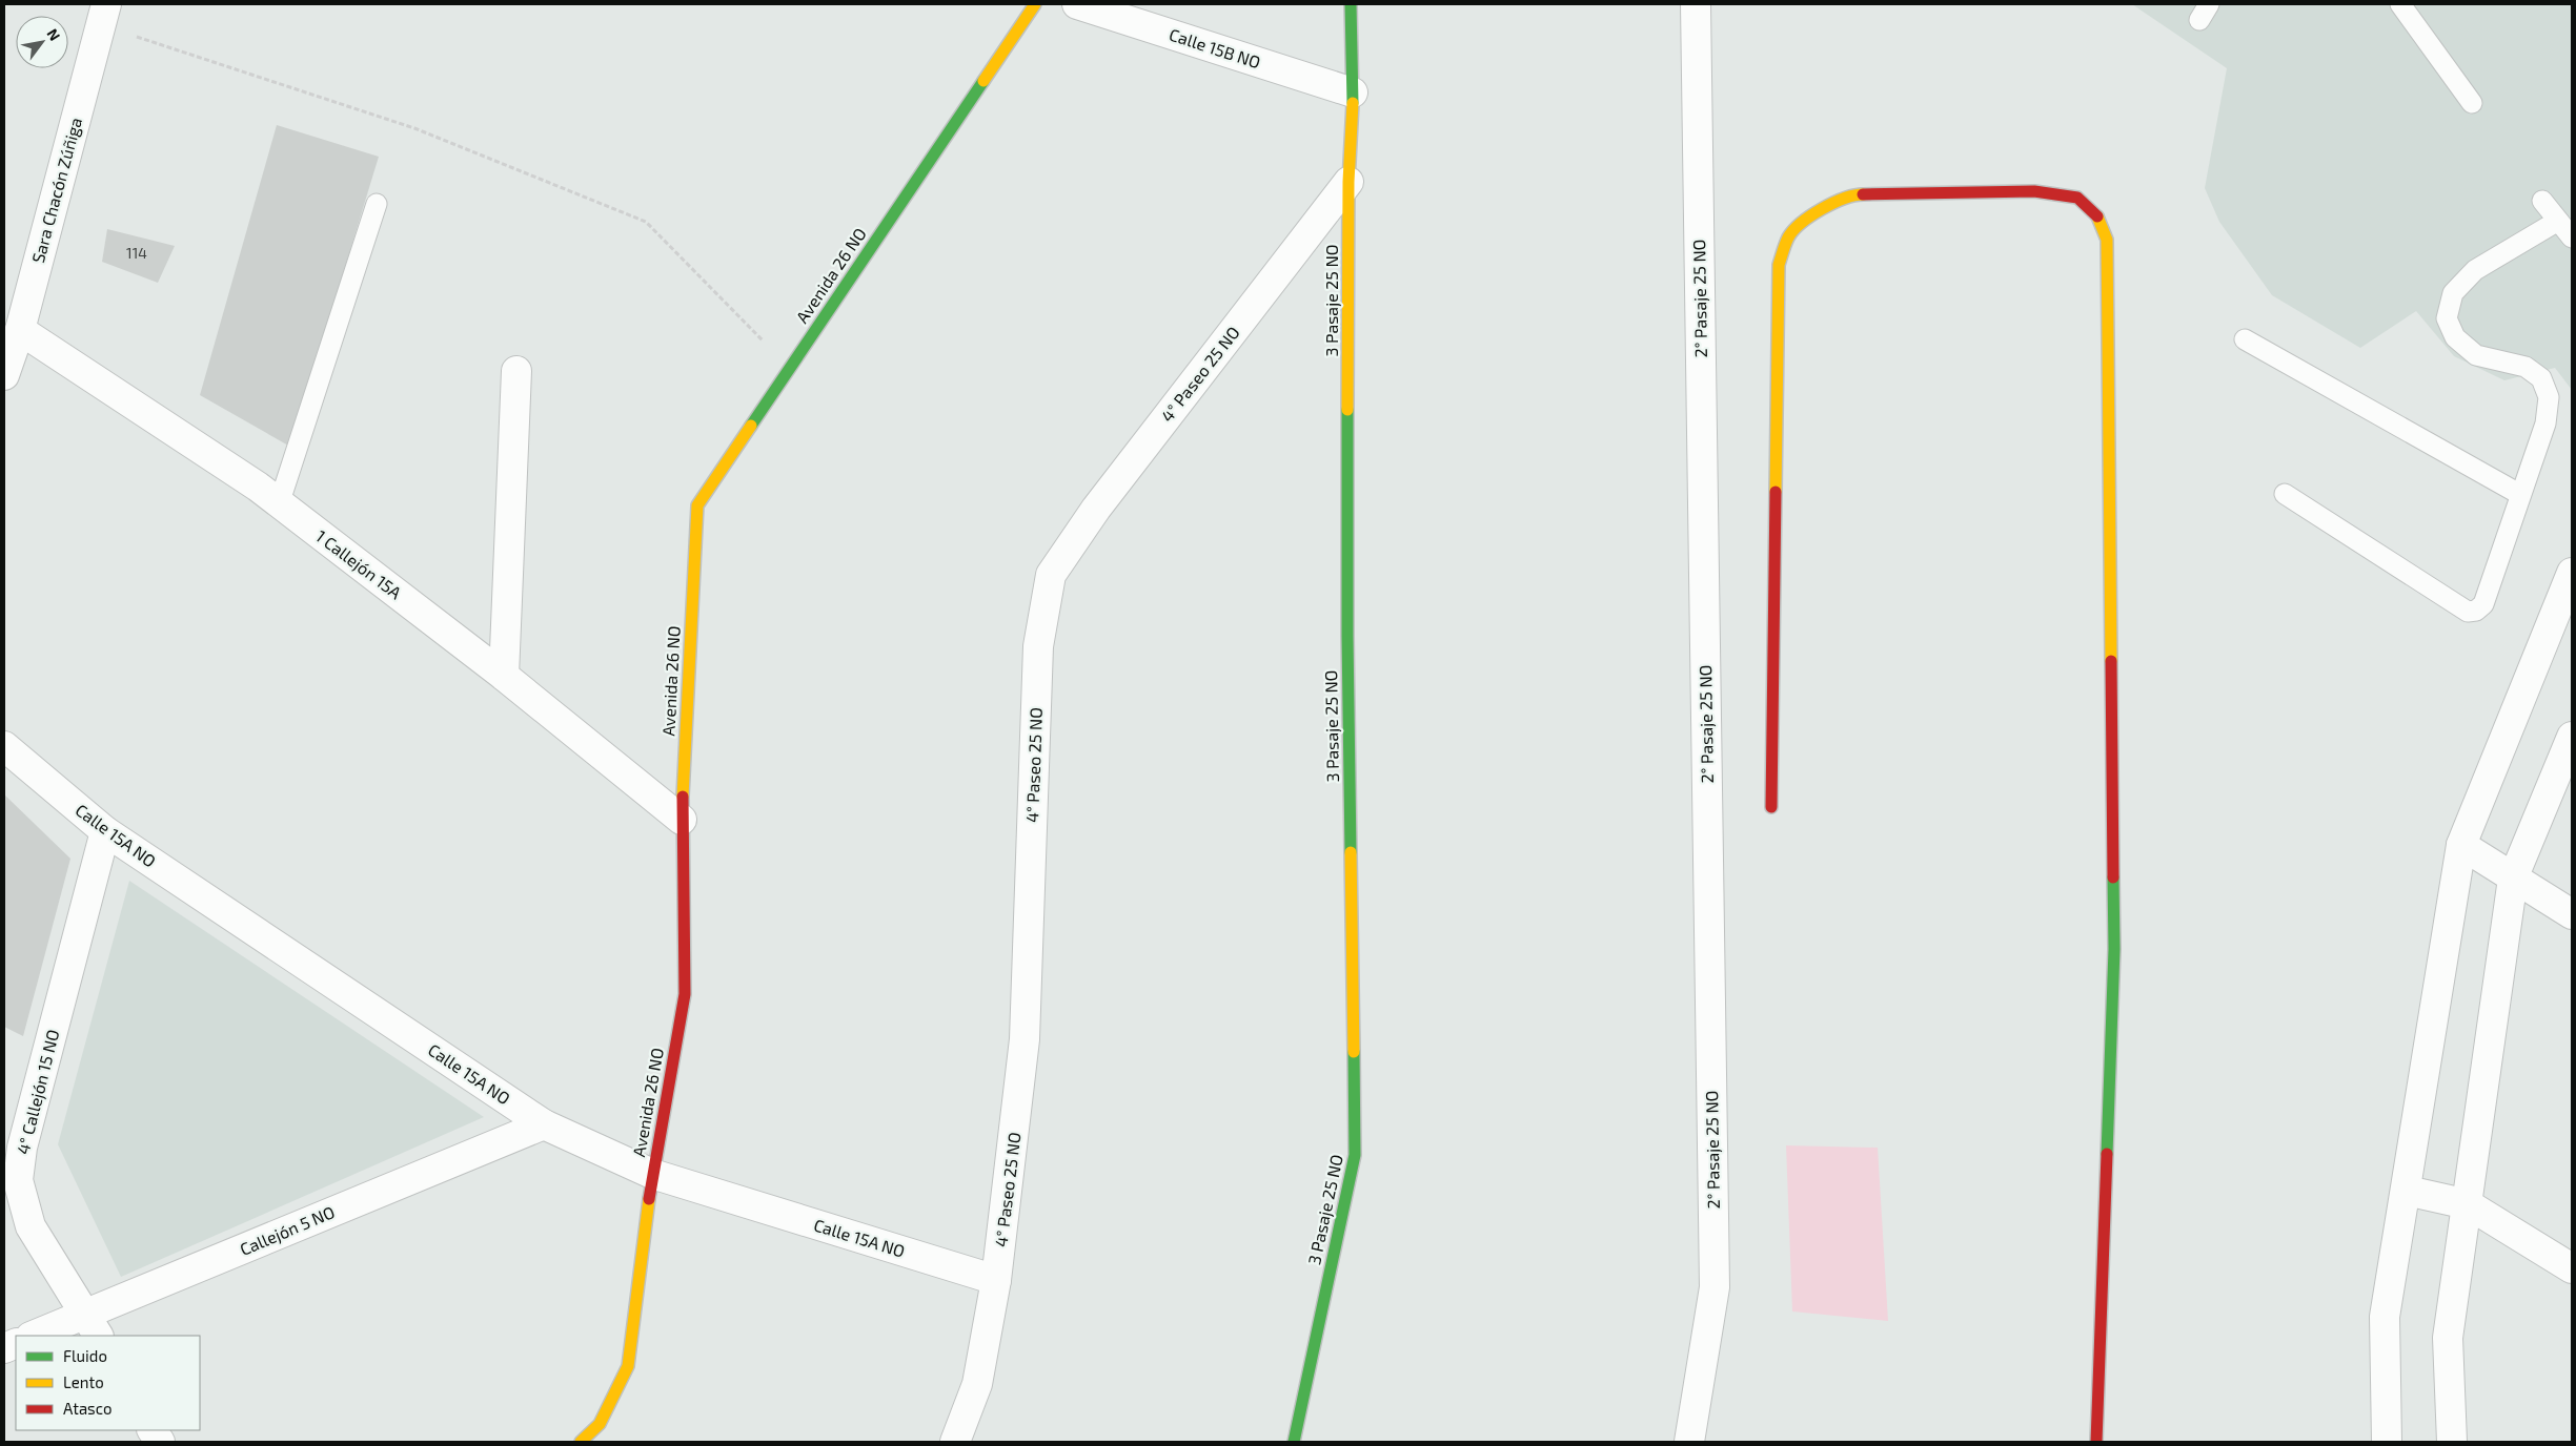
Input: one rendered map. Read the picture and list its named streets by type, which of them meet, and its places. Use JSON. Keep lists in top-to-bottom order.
{
  "streets": {
    "street": [
      "Calle 15B NO",
      "Sara Chacón Zúñiga",
      "Avenida 26 NO",
      "2° Pasaje 25 NO",
      "3 Pasaje 25 NO",
      "4° Paseo 25 NO",
      "1 Callejón 15A",
      "Calle 15A NO",
      "4° Callejón 15 NO",
      "Callejón 5 NO"
    ]
  },
  "crossings": [
    ["Calle 15B NO", "3 Pasaje 25 NO"],
    ["Sara Chacón Zúñiga", "1 Callejón 15A"],
    ["Avenida 26 NO", "1 Callejón 15A"],
    ["Avenida 26 NO", "Calle 15A NO"],
    ["3 Pasaje 25 NO", "4° Paseo 25 NO"],
    ["4° Paseo 25 NO", "Calle 15A NO"],
    ["Calle 15A NO", "4° Callejón 15 NO"],
    ["Calle 15A NO", "Callejón 5 NO"],
    ["4° Callejón 15 NO", "Callejón 5 NO"]
  ],
  "house_numbers": ["114"],
  "legend": ["Fluido", "Lento", "Atasco"],
  "north": "top right"
}
